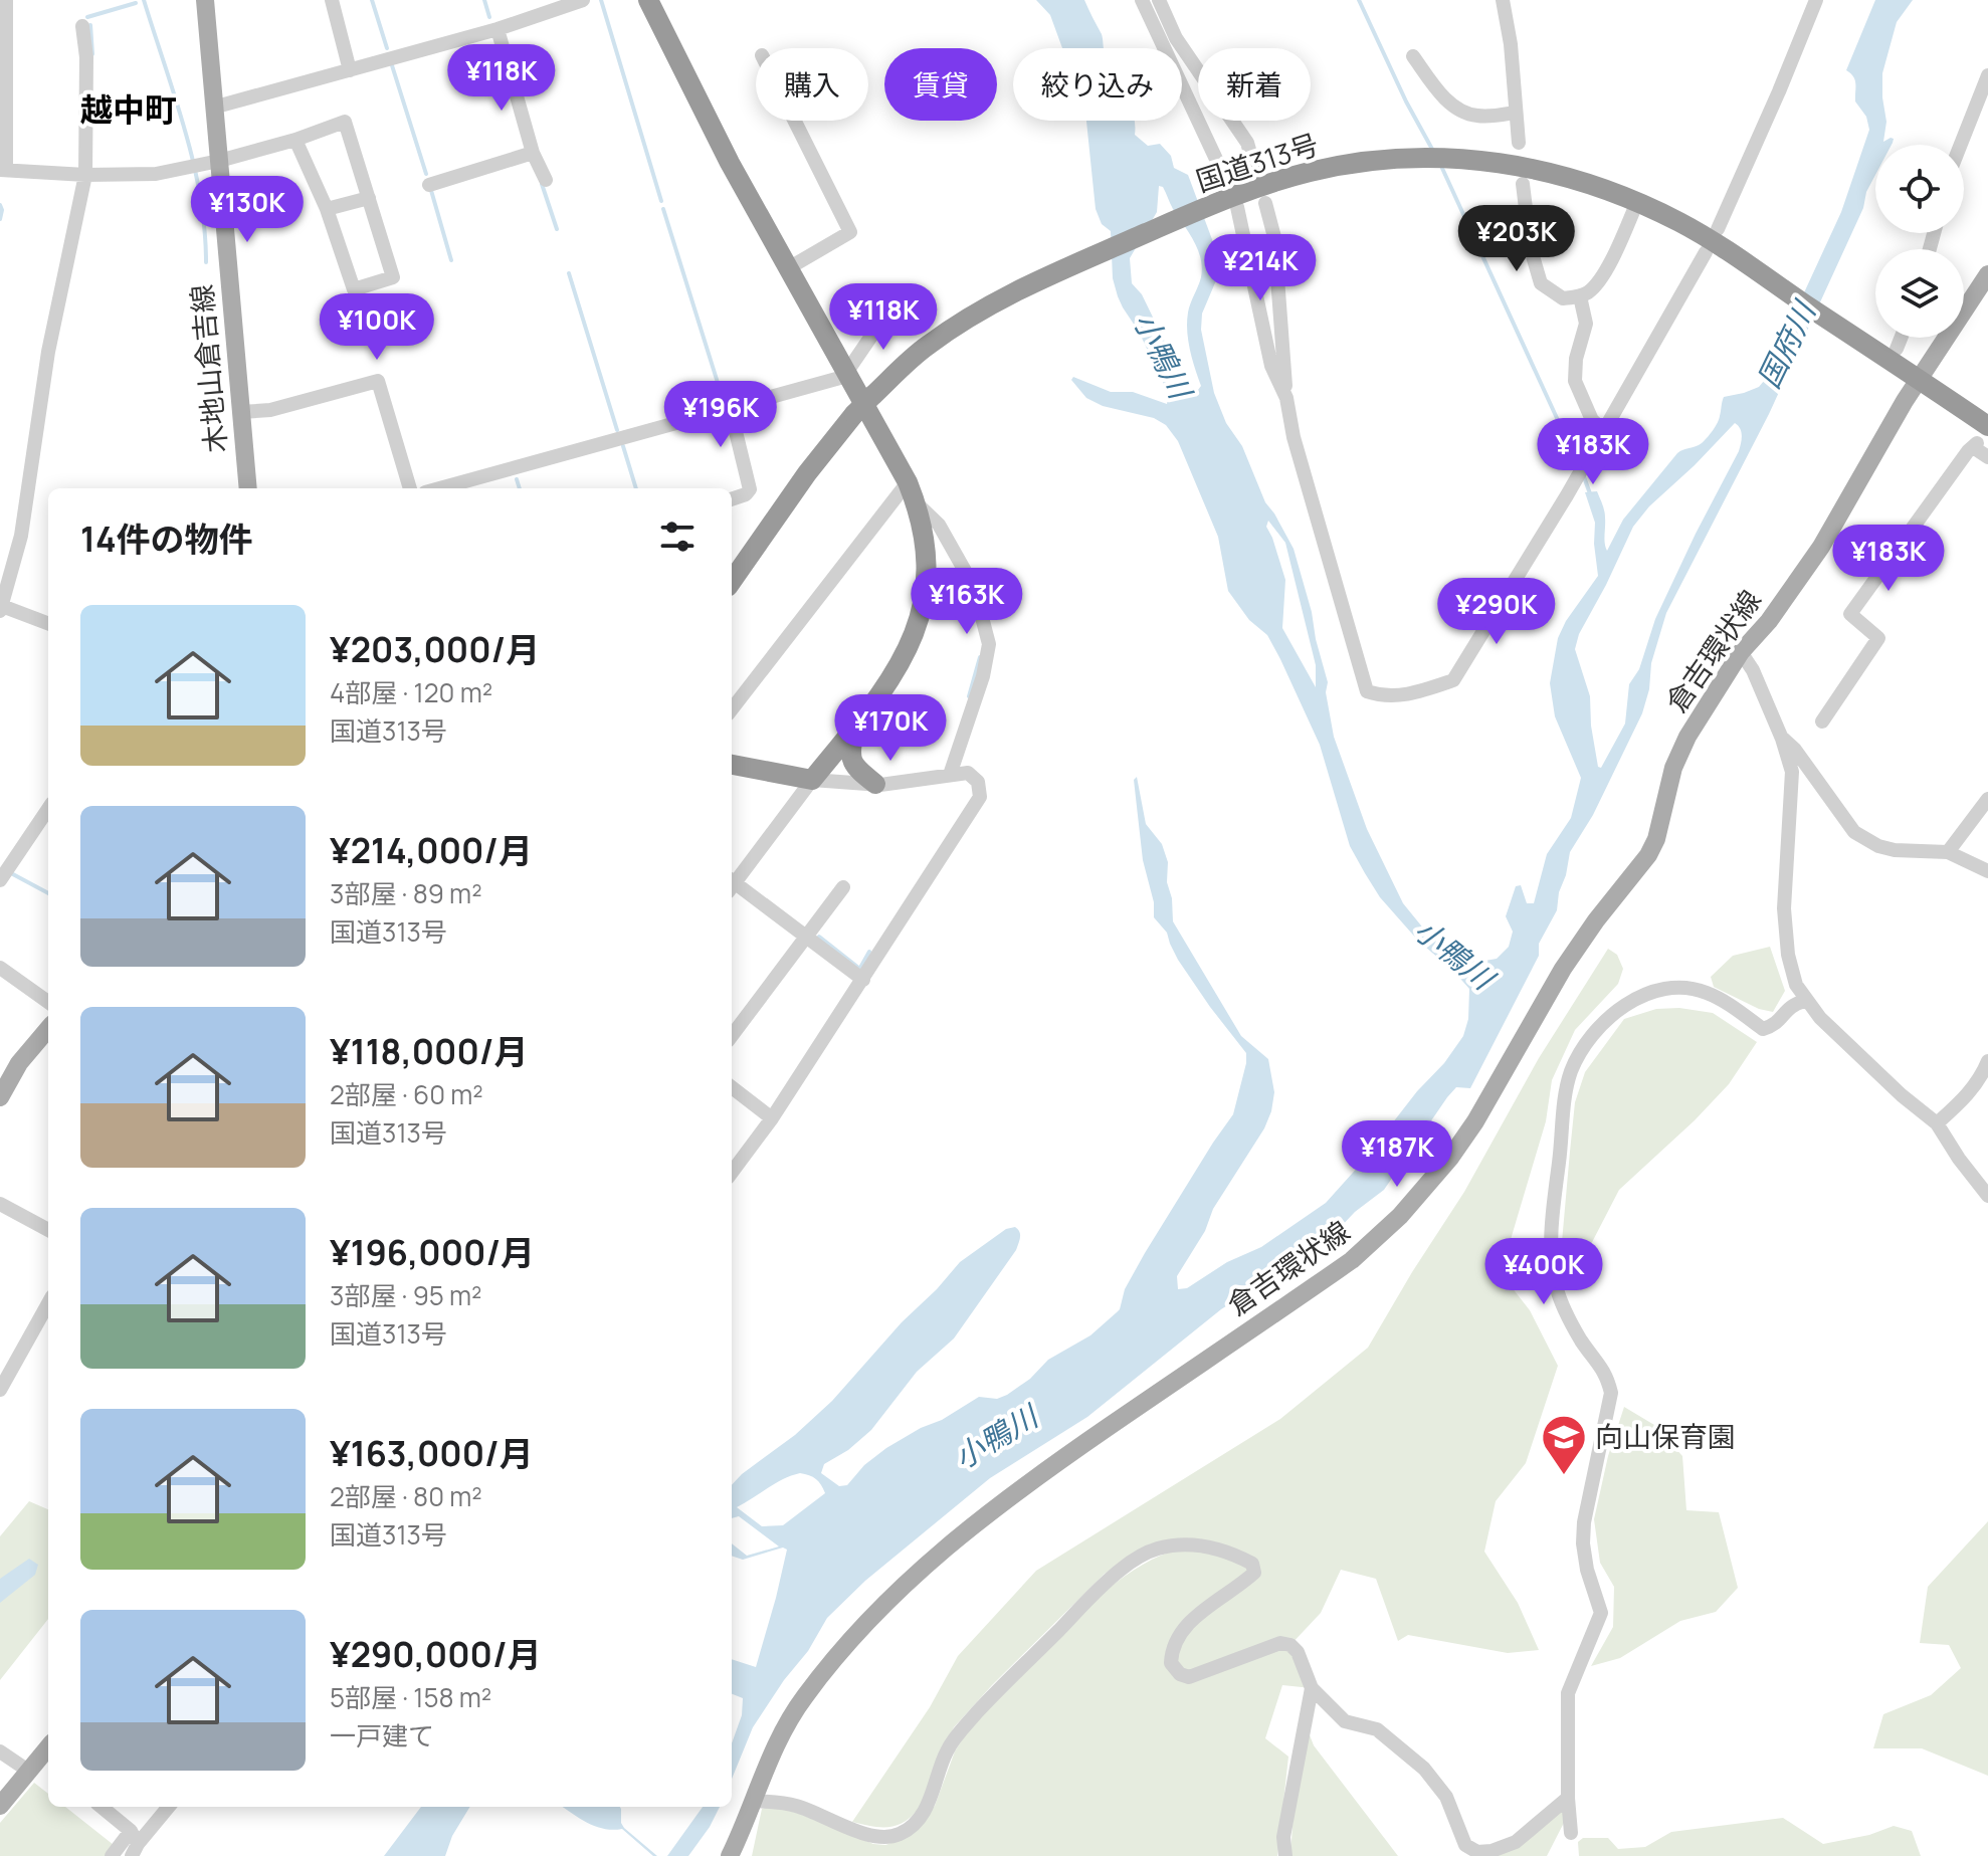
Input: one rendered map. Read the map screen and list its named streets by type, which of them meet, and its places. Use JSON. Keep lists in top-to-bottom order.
{
  "streets": {
    "highway": ["国道313号"],
    "main road": ["木地山倉吉線", "倉吉環状線"]
  },
  "crossings": [
    ["国道313号", "倉吉環状線"]
  ],
  "districts": ["越中町"],
  "water": ["国府川", "小鴨川"],
  "places": {
    "school or university": ["向山保育園"]
  },
  "page": {
    "price": [
      "¥118K",
      "¥130K",
      "¥203K",
      "¥214K",
      "¥118K",
      "¥100K",
      "¥196K",
      "¥183K",
      "¥183K",
      "¥163K",
      "¥290K",
      "¥170K",
      "¥187K",
      "¥400K"
    ],
    "chip": [
      "購入",
      "賃貸",
      "絞り込み",
      "新着"
    ],
    "heading": "14件の物件",
    "list": [
      {
        "name": "¥203,000/月",
        "note": "4部屋 · 120 m² · 国道313号"
      },
      {
        "name": "¥214,000/月",
        "note": "3部屋 · 89 m² · 国道313号"
      },
      {
        "name": "¥118,000/月",
        "note": "2部屋 · 60 m² · 国道313号"
      },
      {
        "name": "¥196,000/月",
        "note": "3部屋 · 95 m² · 国道313号"
      },
      {
        "name": "¥163,000/月",
        "note": "2部屋 · 80 m² · 国道313号"
      },
      {
        "name": "¥290,000/月",
        "note": "5部屋 · 158 m² · 一戸建て"
      }
    ]
  }
}
